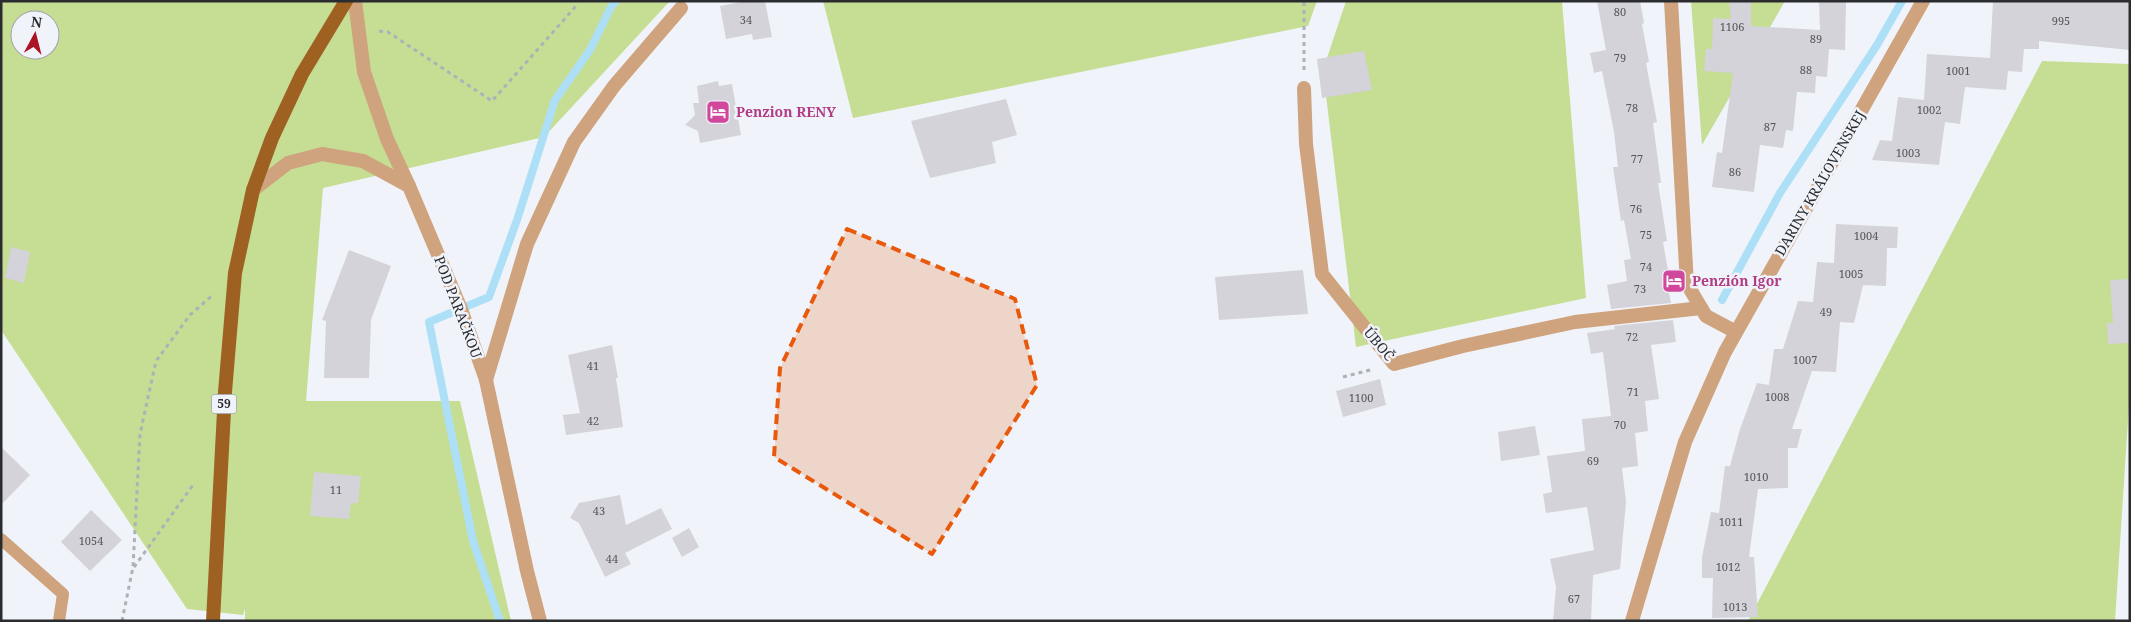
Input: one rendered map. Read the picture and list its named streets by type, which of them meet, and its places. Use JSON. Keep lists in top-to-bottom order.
{
  "streets": {
    "main road": ["59"],
    "street": ["DARINY KRÁĽOVENSKEJ", "POD PARAČKOU", "ÚBOČ"]
  },
  "places": {
    "hotel": ["Penzion RENY", "Penzión Igor"]
  },
  "house_numbers": [
    "80",
    "34",
    "995",
    "1106",
    "89",
    "79",
    "88",
    "1001",
    "78",
    "1002",
    "87",
    "1003",
    "77",
    "86",
    "76",
    "75",
    "1004",
    "74",
    "1005",
    "73",
    "49",
    "72",
    "1007",
    "41",
    "71",
    "1008",
    "1100",
    "42",
    "70",
    "69",
    "1010",
    "11",
    "43",
    "1011",
    "1054",
    "44",
    "1012",
    "67",
    "1013"
  ],
  "north": "top"
}
